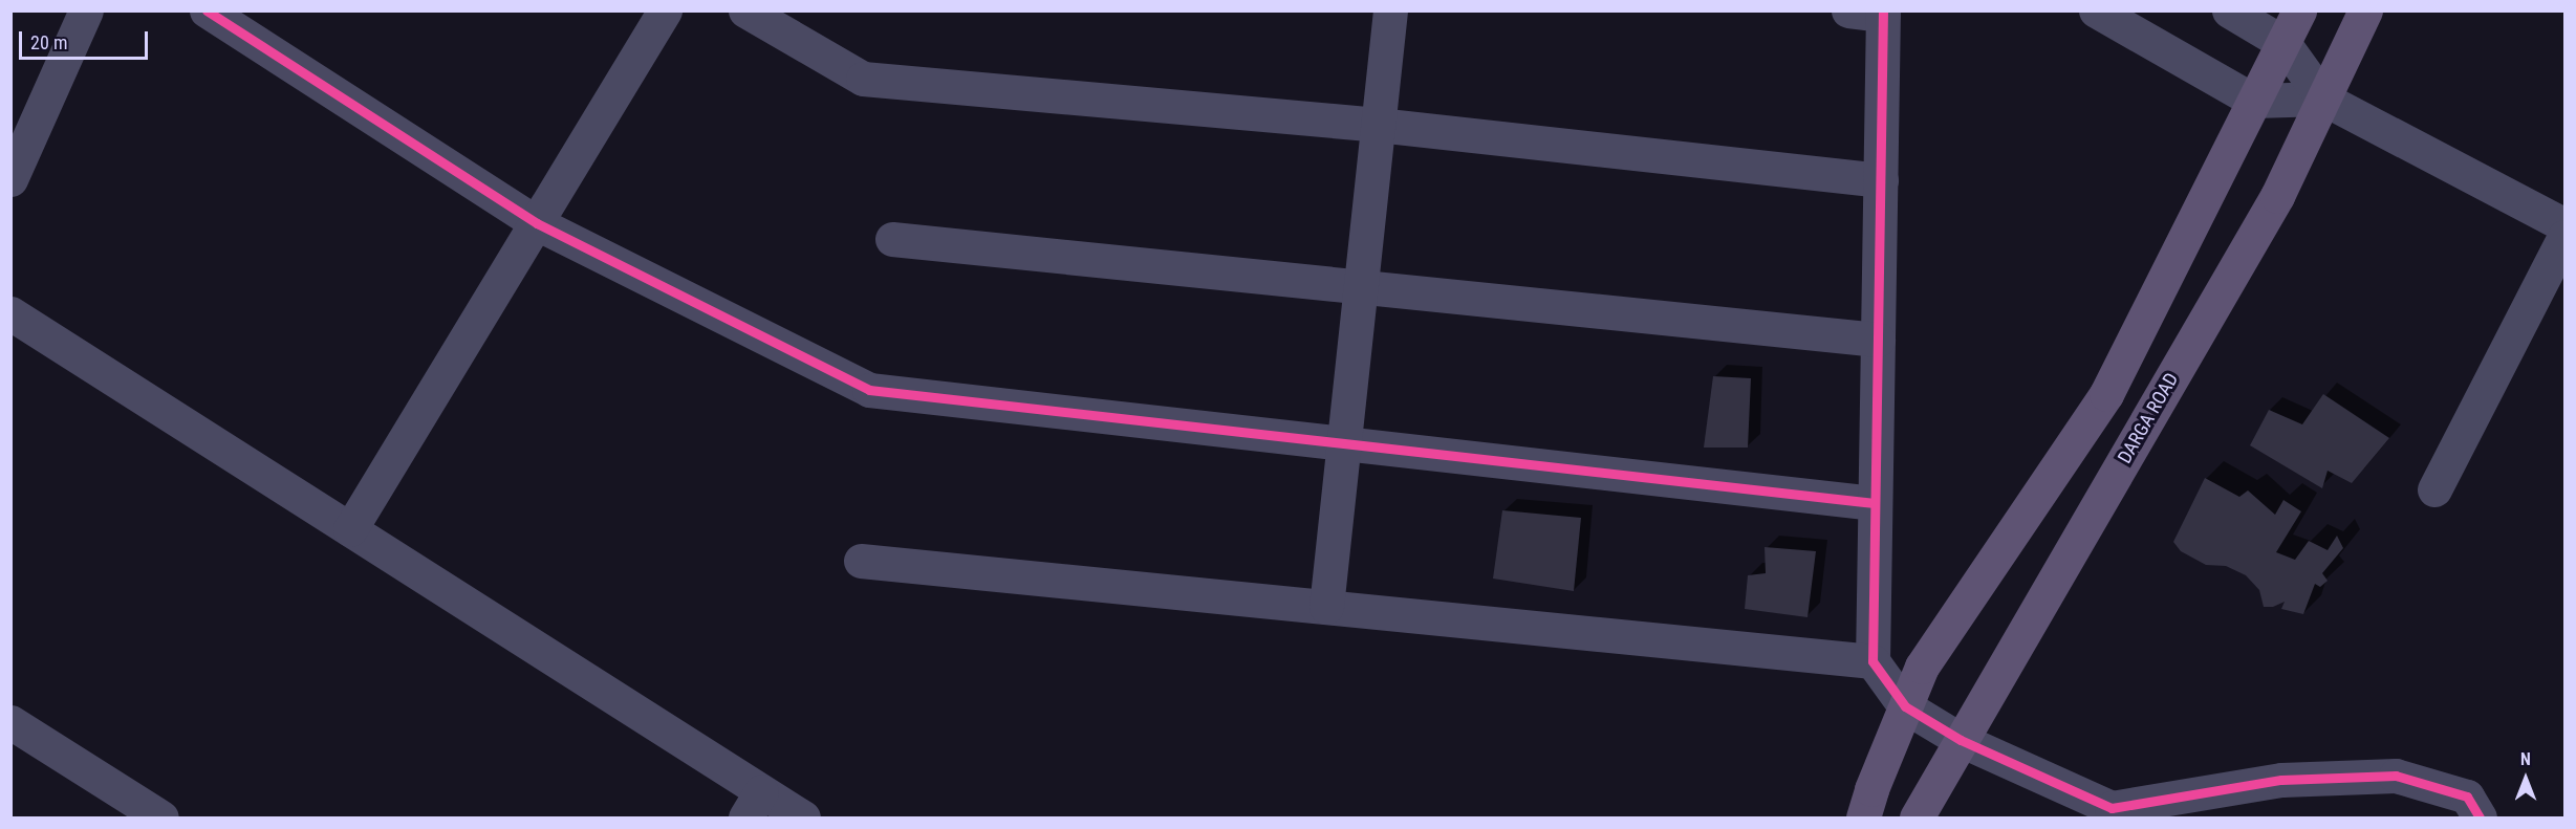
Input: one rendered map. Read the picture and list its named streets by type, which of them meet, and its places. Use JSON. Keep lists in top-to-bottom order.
{
  "streets": {
    "main road": ["DARGA ROAD"]
  },
  "scale_bar": "20 m",
  "north": "top"
}
